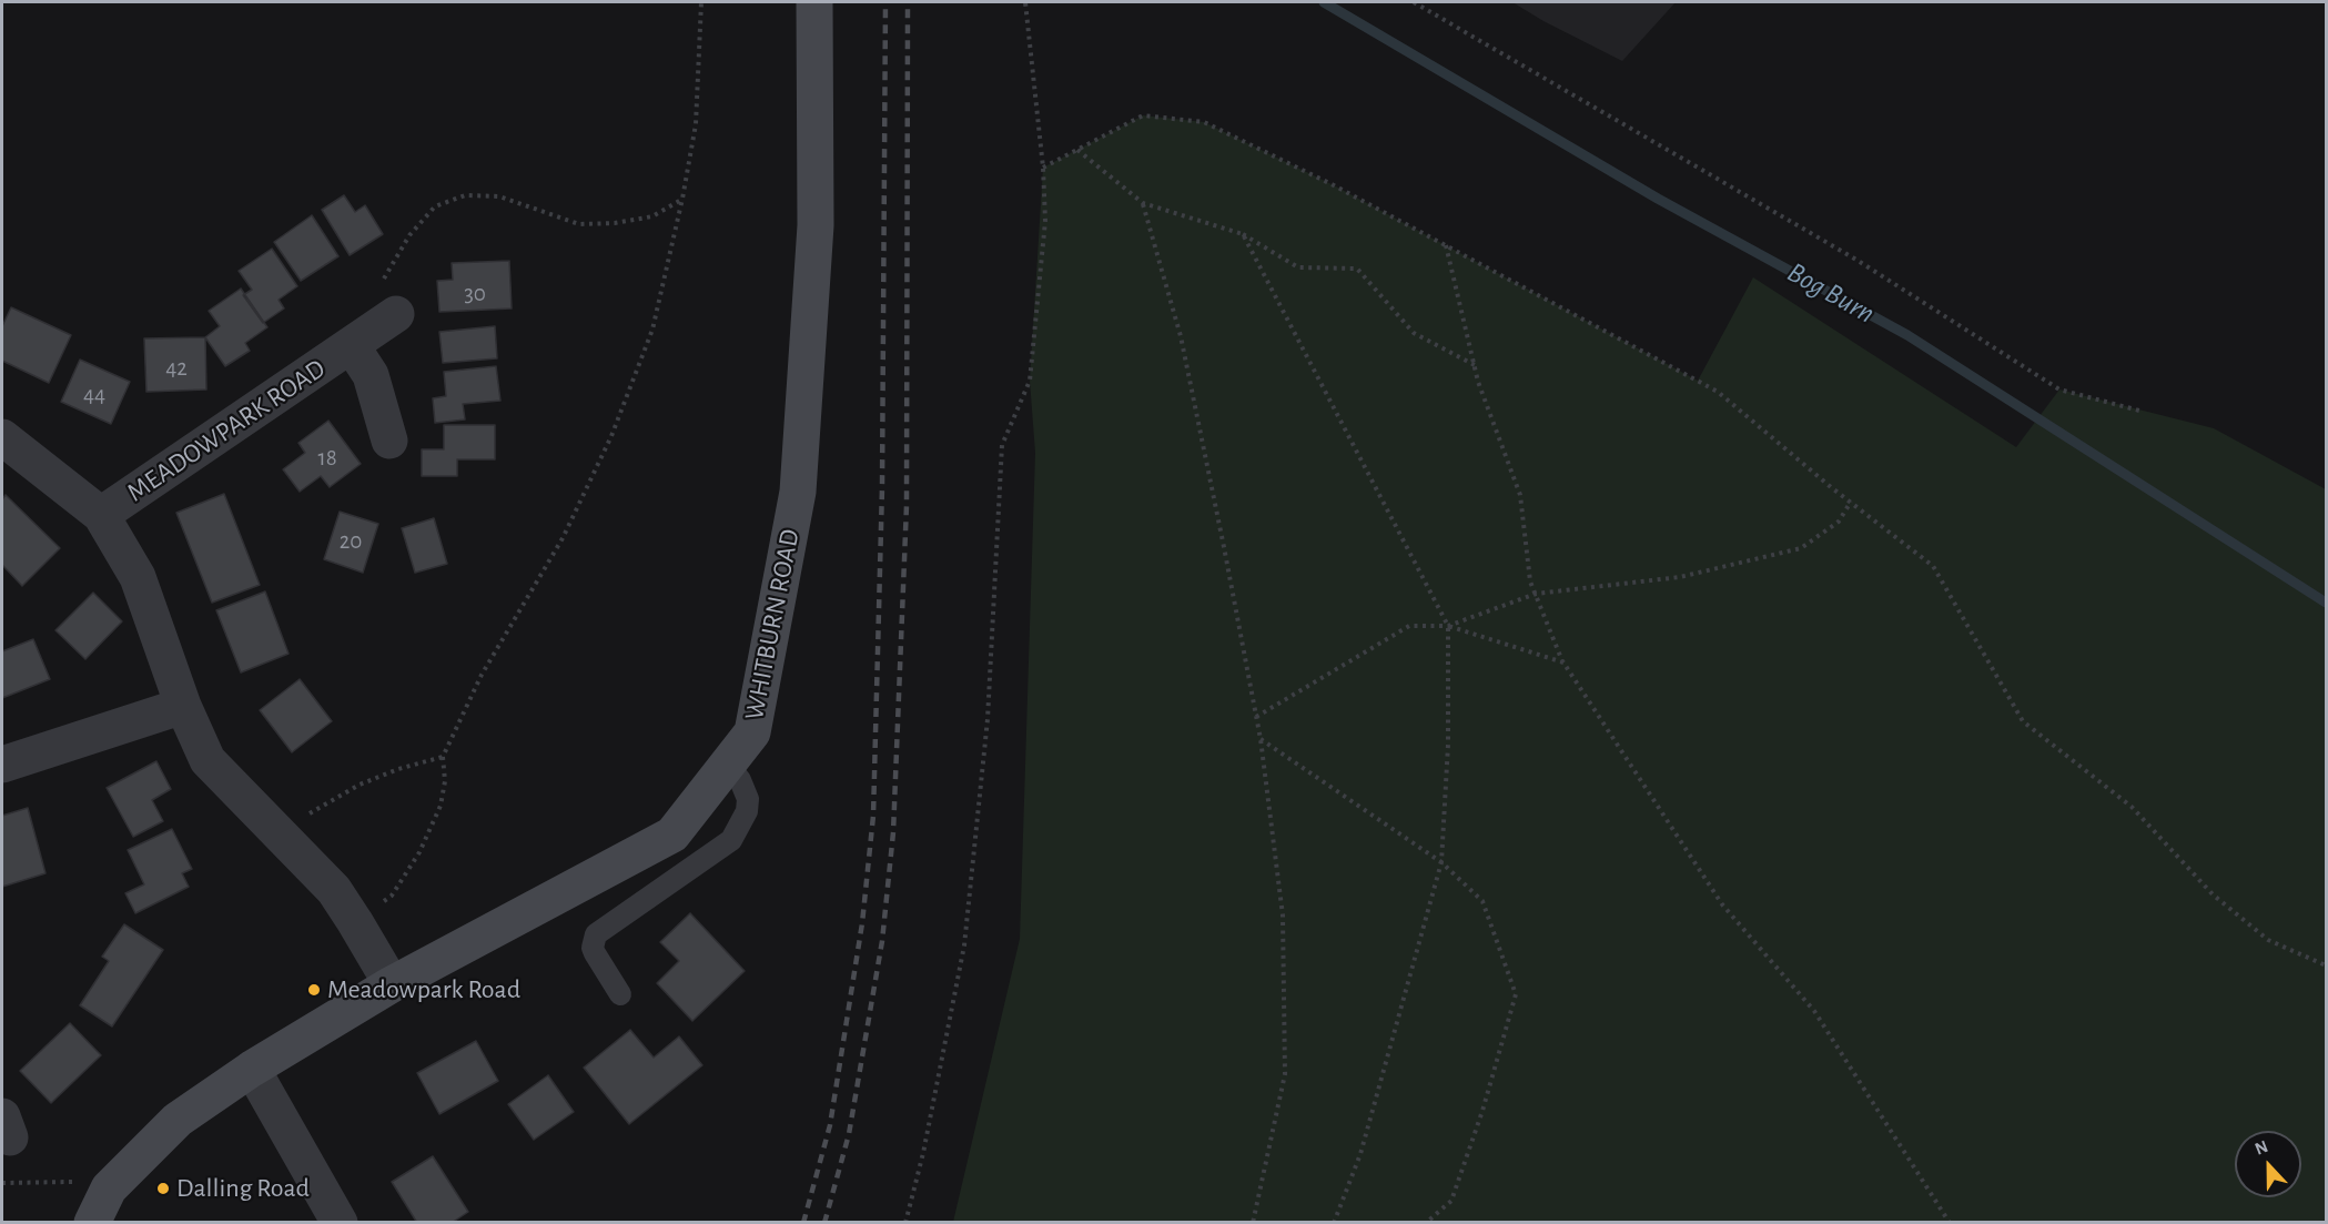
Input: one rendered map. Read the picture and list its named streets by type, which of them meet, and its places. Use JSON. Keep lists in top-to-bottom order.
{
  "streets": {
    "main road": ["WHITBURN ROAD"],
    "street": ["MEADOWPARK ROAD"]
  },
  "crossings": [
    ["MEADOWPARK ROAD", "WHITBURN ROAD"]
  ],
  "water": ["Bog Burn"],
  "places": ["Meadowpark Road", "Dalling Road"],
  "house_numbers": [
    "30",
    "42",
    "44",
    "18",
    "20"
  ],
  "north": "top"
}
